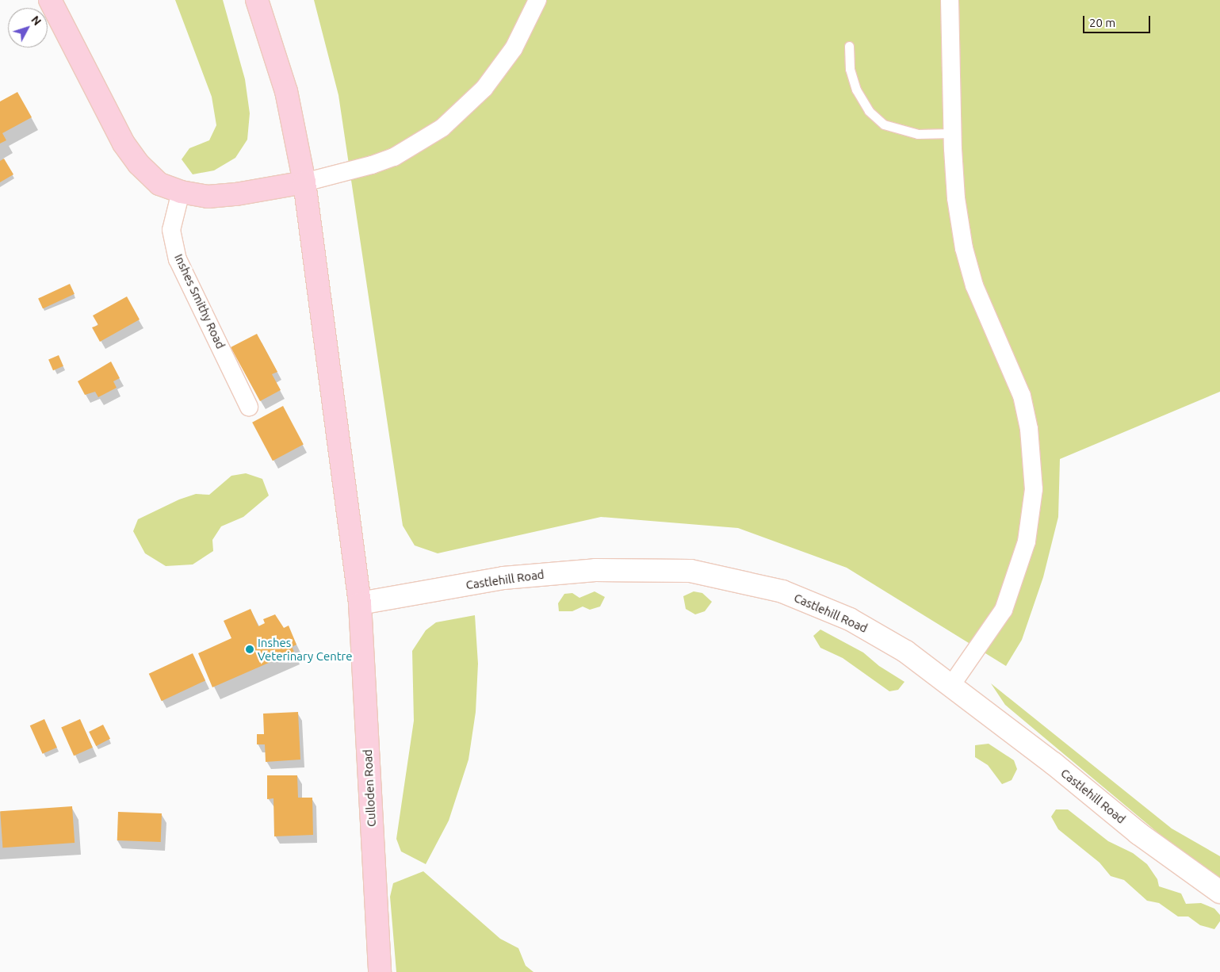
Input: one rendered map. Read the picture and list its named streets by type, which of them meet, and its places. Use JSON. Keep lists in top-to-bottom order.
{
  "streets": {
    "main road": ["Culloden Road"],
    "street": ["Inshes Smithy Road", "Castlehill Road"]
  },
  "crossings": [
    ["Castlehill Road", "Culloden Road"]
  ],
  "places": ["Inshes Veterinary Centre"],
  "scale_bar": "20 m",
  "north": "top right"
}
